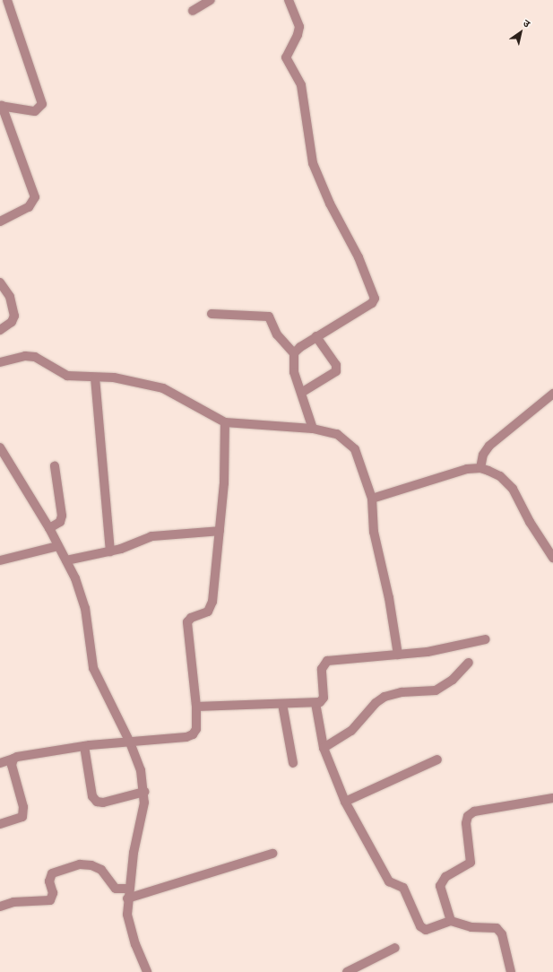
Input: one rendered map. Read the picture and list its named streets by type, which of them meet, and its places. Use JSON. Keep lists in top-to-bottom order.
{
  "north": "top right"
}
